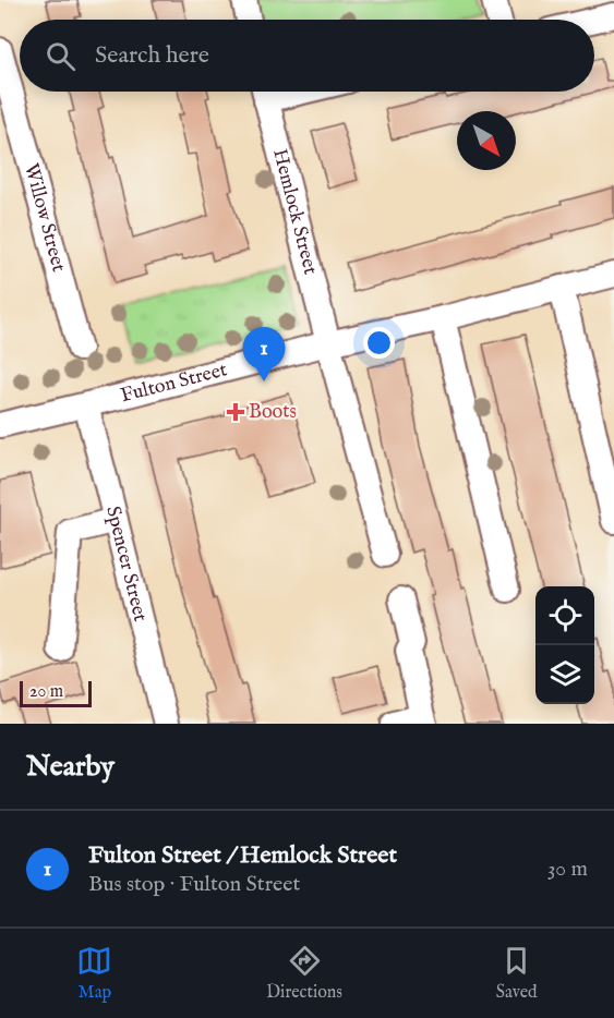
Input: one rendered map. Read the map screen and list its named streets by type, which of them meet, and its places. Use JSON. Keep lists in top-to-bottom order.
{
  "streets": {
    "street": [
      "Hemlock Street",
      "Willow Street",
      "Fulton Street",
      "Spencer Street"
    ]
  },
  "crossings": [
    ["Hemlock Street", "Fulton Street"],
    ["Fulton Street", "Spencer Street"]
  ],
  "places": {
    "health": ["Boots"]
  },
  "scale_bar": "20 m",
  "north": "bottom right",
  "page": {
    "search": "Search here",
    "pins": "1",
    "scale": "20 m",
    "heading": "Nearby",
    "list": [
      {
        "mark": "1",
        "name": "Fulton Street / Hemlock Street",
        "note": "Bus stop · Fulton Street",
        "value": "30 m"
      }
    ],
    "nav": ["Map", "Directions", "Saved"]
  }
}
